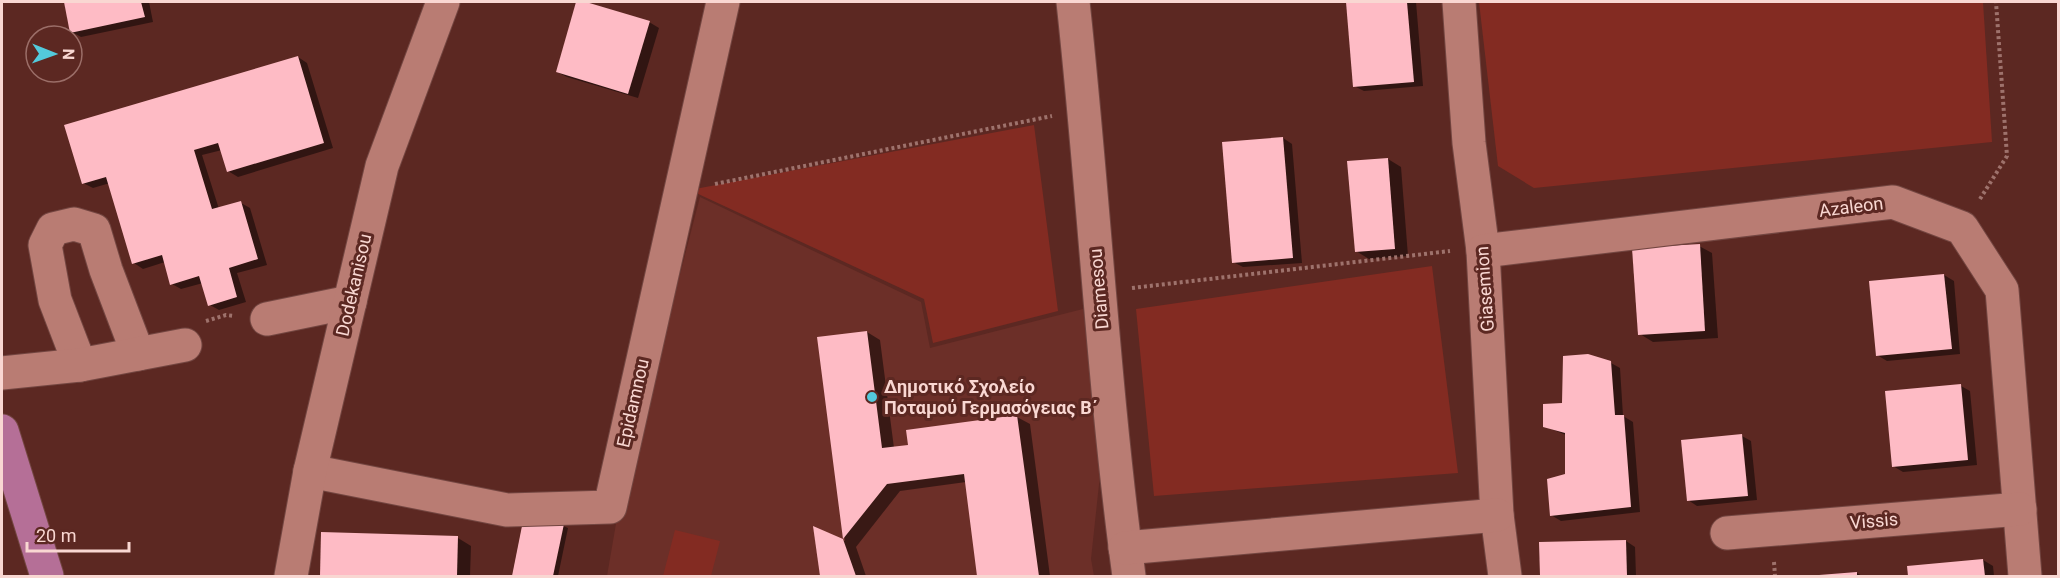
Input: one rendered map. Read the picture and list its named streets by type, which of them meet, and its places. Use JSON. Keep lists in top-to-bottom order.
{
  "streets": {
    "street": [
      "Azaleon",
      "Dodekanisou",
      "Diamesou",
      "Giasemion",
      "Epidamnou",
      "Vissis"
    ]
  },
  "crossings": [
    ["Azaleon", "Giasemion"],
    ["Dodekanisou", "Epidamnou"]
  ],
  "places": ["Δημοτικό Σχολείο Ποταμού Γερμασόγειας Β΄"],
  "scale_bar": "20 m",
  "north": "right"
}
